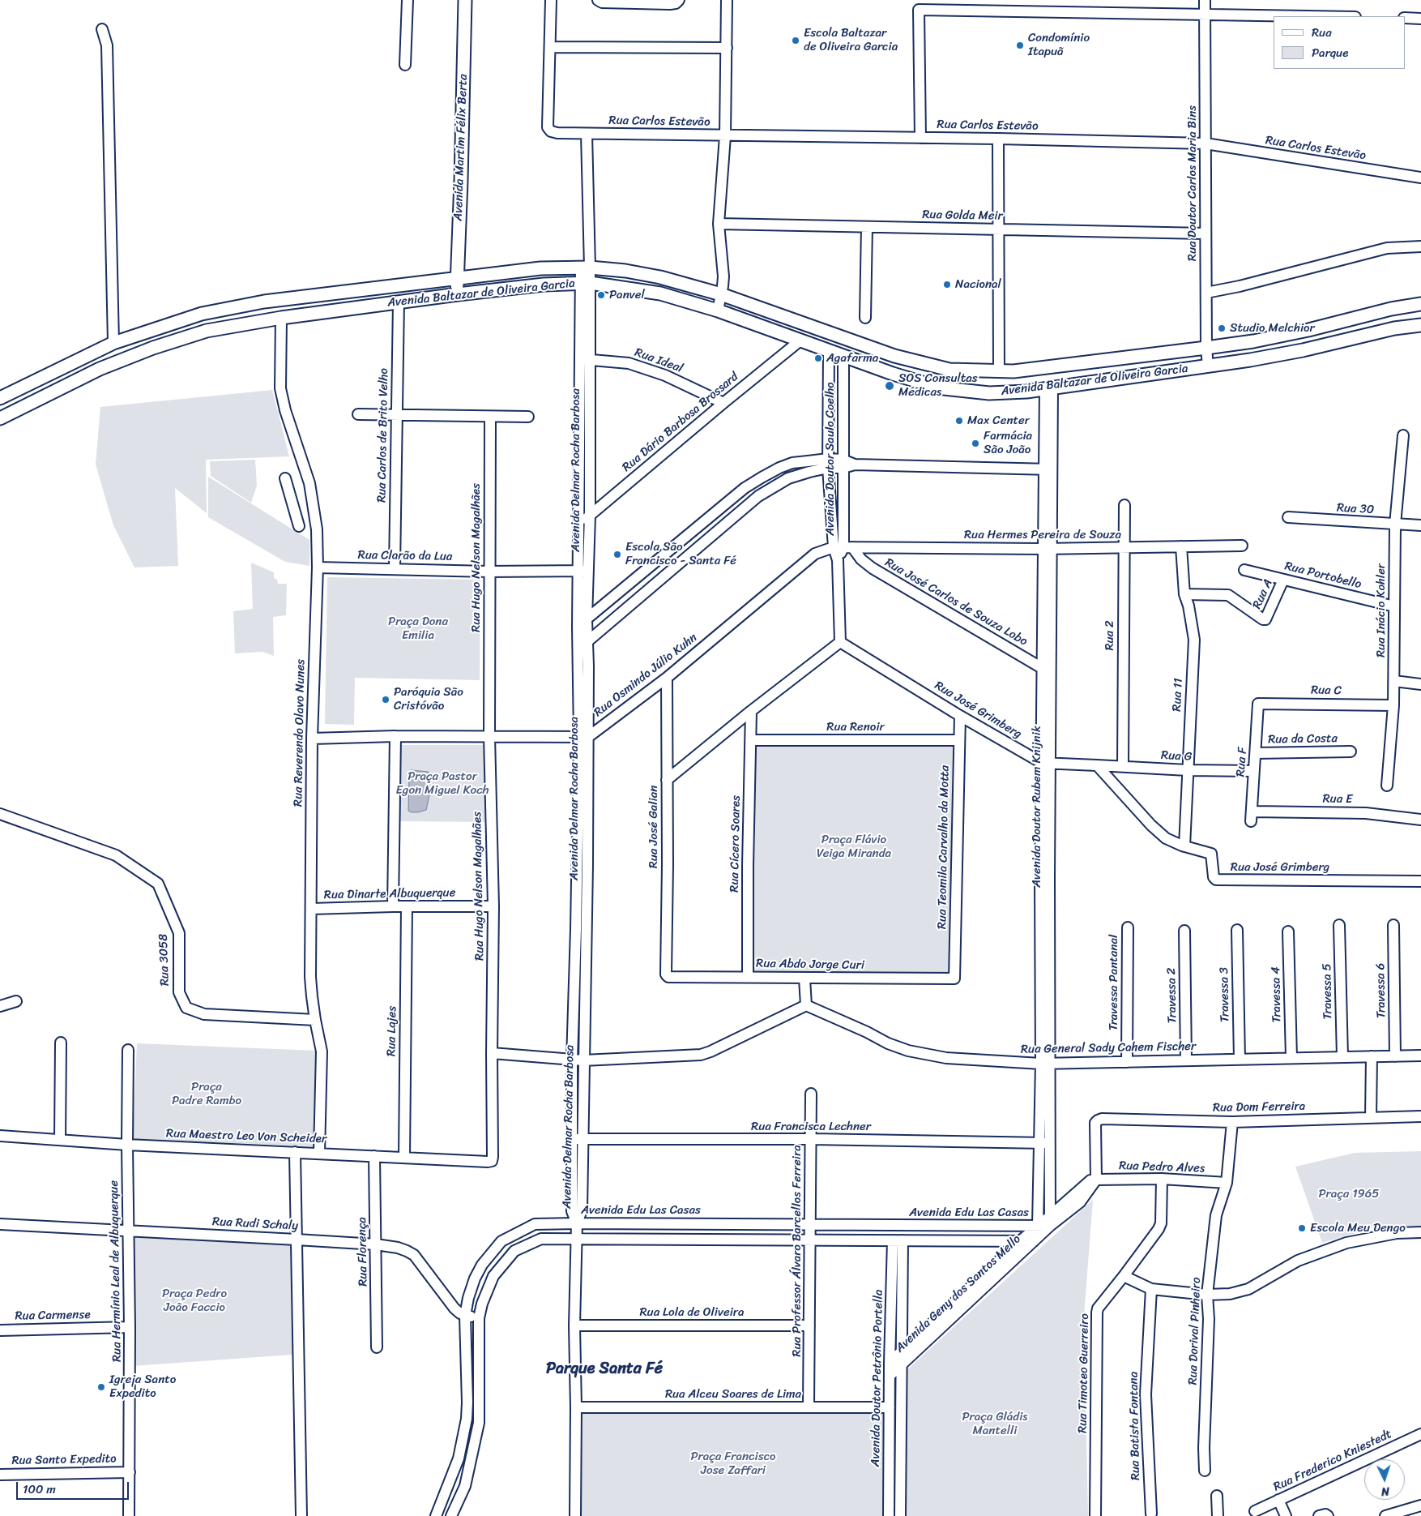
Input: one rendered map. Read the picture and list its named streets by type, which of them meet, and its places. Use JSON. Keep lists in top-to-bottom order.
{
  "streets": {
    "main road": ["Avenida Martim Félix Berta", "Avenida Baltazar de Oliveira Garcia"],
    "street": [
      "Rua Carlos Estevão",
      "Rua Doutor Carlos Maria Bins",
      "Rua Golda Meir",
      "Rua Ideal",
      "Rua Dário Barbosa Brossard",
      "Rua Carlos de Brito Velho",
      "Avenida Doutor Saulo Coelho",
      "Avenida Delmar Rocha Barbosa",
      "Rua 30",
      "Rua Hermes Pereira de Souza",
      "Rua Clarão da Lua",
      "Rua Hugo Nelson Magalhães",
      "Rua Portobello",
      "Rua A",
      "Rua José Carlos de Souza Lobo",
      "Rua Inácio Kohler",
      "Rua 2",
      "Rua Osmindo Júlio Kuhn",
      "Rua C",
      "Rua 11",
      "Rua José Grimberg",
      "Rua Renoir",
      "Rua Reverendo Olavo Nunes",
      "Rua da Costa",
      "Rua G",
      "Rua F",
      "Rua E",
      "Avenida Doutor Rubem Knijnik",
      "Rua José Galian",
      "Rua Cícero Soares",
      "Rua Teomila Carvalho da Motta",
      "Rua Dinarte Albuquerque",
      "Rua 3058",
      "Rua Abdo Jorge Curi",
      "Travessa Pantanal",
      "Travessa 6",
      "Travessa 5",
      "Travessa 3",
      "Travessa 4",
      "Travessa 2",
      "Rua Lajes",
      "Rua General Sady Cahem Fischer",
      "Rua Dom Ferreira",
      "Rua Francisca Lechner",
      "Rua Maestro Leo Von Scheider",
      "Rua Pedro Alves",
      "Avenida Edu Las Casas",
      "Rua Rudi Schaly",
      "Rua Professor Álvaro Barcellos Ferreira",
      "Rua Florença",
      "Rua Hermínio Leal de Albuquerque",
      "Avenida Geny dos Santos Mello",
      "Rua Lola de Oliveira",
      "Rua Carmense",
      "Rua Dorival Pinheiro",
      "Rua Timoteo Guerreiro",
      "Avenida Doutor Petrônio Portella",
      "Rua Alceu Soares de Lima",
      "Rua Batista Fontana",
      "Rua Santo Expedito",
      "Rua Frederico Kniestedt"
    ]
  },
  "crossings": [
    ["Rua Carlos Estevão", "Rua Doutor Carlos Maria Bins"],
    ["Rua Carlos Estevão", "Avenida Delmar Rocha Barbosa"],
    ["Avenida Martim Félix Berta", "Avenida Baltazar de Oliveira Garcia"],
    ["Rua Doutor Carlos Maria Bins", "Rua Golda Meir"],
    ["Rua Doutor Carlos Maria Bins", "Avenida Baltazar de Oliveira Garcia"],
    ["Avenida Baltazar de Oliveira Garcia", "Rua Dário Barbosa Brossard"],
    ["Avenida Baltazar de Oliveira Garcia", "Rua Carlos de Brito Velho"],
    ["Avenida Baltazar de Oliveira Garcia", "Avenida Doutor Saulo Coelho"],
    ["Avenida Baltazar de Oliveira Garcia", "Avenida Delmar Rocha Barbosa"],
    ["Avenida Baltazar de Oliveira Garcia", "Rua Reverendo Olavo Nunes"],
    ["Avenida Baltazar de Oliveira Garcia", "Avenida Doutor Rubem Knijnik"],
    ["Rua Ideal", "Rua Dário Barbosa Brossard"],
    ["Rua Ideal", "Avenida Delmar Rocha Barbosa"],
    ["Rua Dário Barbosa Brossard", "Avenida Delmar Rocha Barbosa"],
    ["Rua Carlos de Brito Velho", "Rua Clarão da Lua"],
    ["Avenida Doutor Saulo Coelho", "Rua Hermes Pereira de Souza"],
    ["Avenida Doutor Saulo Coelho", "Rua José Carlos de Souza Lobo"],
    ["Avenida Doutor Saulo Coelho", "Rua Osmindo Júlio Kuhn"],
    ["Avenida Doutor Saulo Coelho", "Rua José Grimberg"],
    ["Avenida Delmar Rocha Barbosa", "Rua Clarão da Lua"],
    ["Avenida Delmar Rocha Barbosa", "Rua Osmindo Júlio Kuhn"],
    ["Avenida Delmar Rocha Barbosa", "Rua Francisca Lechner"],
    ["Avenida Delmar Rocha Barbosa", "Avenida Edu Las Casas"],
    ["Avenida Delmar Rocha Barbosa", "Rua Lola de Oliveira"],
    ["Avenida Delmar Rocha Barbosa", "Rua Alceu Soares de Lima"],
    ["Rua 30", "Rua Inácio Kohler"],
    ["Rua Hermes Pereira de Souza", "Rua José Carlos de Souza Lobo"],
    ["Rua Hermes Pereira de Souza", "Rua 2"],
    ["Rua Hermes Pereira de Souza", "Rua Osmindo Júlio Kuhn"],
    ["Rua Hermes Pereira de Souza", "Rua 11"],
    ["Rua Hermes Pereira de Souza", "Avenida Doutor Rubem Knijnik"],
    ["Rua Clarão da Lua", "Rua Hugo Nelson Magalhães"],
    ["Rua Clarão da Lua", "Rua Reverendo Olavo Nunes"],
    ["Rua Hugo Nelson Magalhães", "Rua Dinarte Albuquerque"],
    ["Rua Hugo Nelson Magalhães", "Rua Maestro Leo Von Scheider"],
    ["Rua Portobello", "Rua A"],
    ["Rua Portobello", "Rua Inácio Kohler"],
    ["Rua A", "Rua 11"],
    ["Rua José Carlos de Souza Lobo", "Rua Osmindo Júlio Kuhn"],
    ["Rua José Carlos de Souza Lobo", "Avenida Doutor Rubem Knijnik"],
    ["Rua Inácio Kohler", "Rua C"],
    ["Rua 2", "Rua G"],
    ["Rua Osmindo Júlio Kuhn", "Rua José Galian"],
    ["Rua C", "Rua F"],
    ["Rua 11", "Rua José Grimberg"],
    ["Rua 11", "Rua G"],
    ["Rua José Grimberg", "Rua G"],
    ["Rua José Grimberg", "Avenida Doutor Rubem Knijnik"],
    ["Rua José Grimberg", "Rua Teomila Carvalho da Motta"],
    ["Rua Renoir", "Rua Cícero Soares"],
    ["Rua Renoir", "Rua Teomila Carvalho da Motta"],
    ["Rua Reverendo Olavo Nunes", "Rua Dinarte Albuquerque"],
    ["Rua Reverendo Olavo Nunes", "Rua 3058"],
    ["Rua Reverendo Olavo Nunes", "Rua Maestro Leo Von Scheider"],
    ["Rua da Costa", "Rua F"],
    ["Rua G", "Rua F"],
    ["Rua F", "Rua E"],
    ["Avenida Doutor Rubem Knijnik", "Rua General Sady Cahem Fischer"],
    ["Avenida Doutor Rubem Knijnik", "Rua Francisca Lechner"],
    ["Avenida Doutor Rubem Knijnik", "Avenida Edu Las Casas"],
    ["Avenida Doutor Rubem Knijnik", "Avenida Geny dos Santos Mello"],
    ["Rua José Galian", "Rua Abdo Jorge Curi"],
    ["Rua Cícero Soares", "Rua Abdo Jorge Curi"],
    ["Rua Teomila Carvalho da Motta", "Rua Abdo Jorge Curi"],
    ["Rua Dinarte Albuquerque", "Rua Lajes"],
    ["Travessa Pantanal", "Rua General Sady Cahem Fischer"],
    ["Travessa 6", "Rua General Sady Cahem Fischer"],
    ["Travessa 5", "Rua General Sady Cahem Fischer"],
    ["Travessa 3", "Rua General Sady Cahem Fischer"],
    ["Travessa 4", "Rua General Sady Cahem Fischer"],
    ["Travessa 2", "Rua General Sady Cahem Fischer"],
    ["Rua Lajes", "Rua Maestro Leo Von Scheider"],
    ["Rua Dom Ferreira", "Rua Pedro Alves"],
    ["Rua Dom Ferreira", "Avenida Geny dos Santos Mello"],
    ["Rua Dom Ferreira", "Rua Dorival Pinheiro"],
    ["Rua Francisca Lechner", "Rua Professor Álvaro Barcellos Ferreira"],
    ["Rua Maestro Leo Von Scheider", "Rua Florença"],
    ["Rua Maestro Leo Von Scheider", "Rua Hermínio Leal de Albuquerque"],
    ["Rua Pedro Alves", "Avenida Geny dos Santos Mello"],
    ["Rua Pedro Alves", "Rua Dorival Pinheiro"],
    ["Rua Pedro Alves", "Rua Timoteo Guerreiro"],
    ["Avenida Edu Las Casas", "Rua Rudi Schaly"],
    ["Avenida Edu Las Casas", "Rua Professor Álvaro Barcellos Ferreira"],
    ["Avenida Edu Las Casas", "Avenida Geny dos Santos Mello"],
    ["Rua Rudi Schaly", "Rua Florença"],
    ["Rua Rudi Schaly", "Rua Hermínio Leal de Albuquerque"],
    ["Rua Professor Álvaro Barcellos Ferreira", "Rua Lola de Oliveira"],
    ["Rua Professor Álvaro Barcellos Ferreira", "Rua Alceu Soares de Lima"],
    ["Rua Hermínio Leal de Albuquerque", "Rua Carmense"],
    ["Rua Hermínio Leal de Albuquerque", "Rua Santo Expedito"],
    ["Avenida Geny dos Santos Mello", "Avenida Doutor Petrônio Portella"],
    ["Avenida Doutor Petrônio Portella", "Rua Alceu Soares de Lima"]
  ],
  "districts": ["Parque Santa Fé"],
  "parks": [
    "Praça Dona Emilia",
    "Praça Pastor Egon Miguel Koch",
    "Praça Flávio Veiga Miranda",
    "Praça Padre Rambo",
    "Praça 1965",
    "Praça Pedro João Faccio",
    "Praça Gládis Mantelli",
    "Praça Francisco Jose Zaffari"
  ],
  "places": [
    "Escola Baltazar de Oliveira Garcia",
    "Condomínio Itapuã",
    "Nacional",
    "Panvel",
    "Studio Melchior",
    "Agafarma",
    "SOS Consultas Médicas",
    "Max Center",
    "Farmácia São João",
    "Escola São Francisco - Santa Fé",
    "Paróquia São Cristóvão",
    "Escola Meu Dengo",
    "Igreja Santo Expedito"
  ],
  "legend": ["Rua", "Parque"],
  "scale_bar": "100 m",
  "north": "bottom"
}
